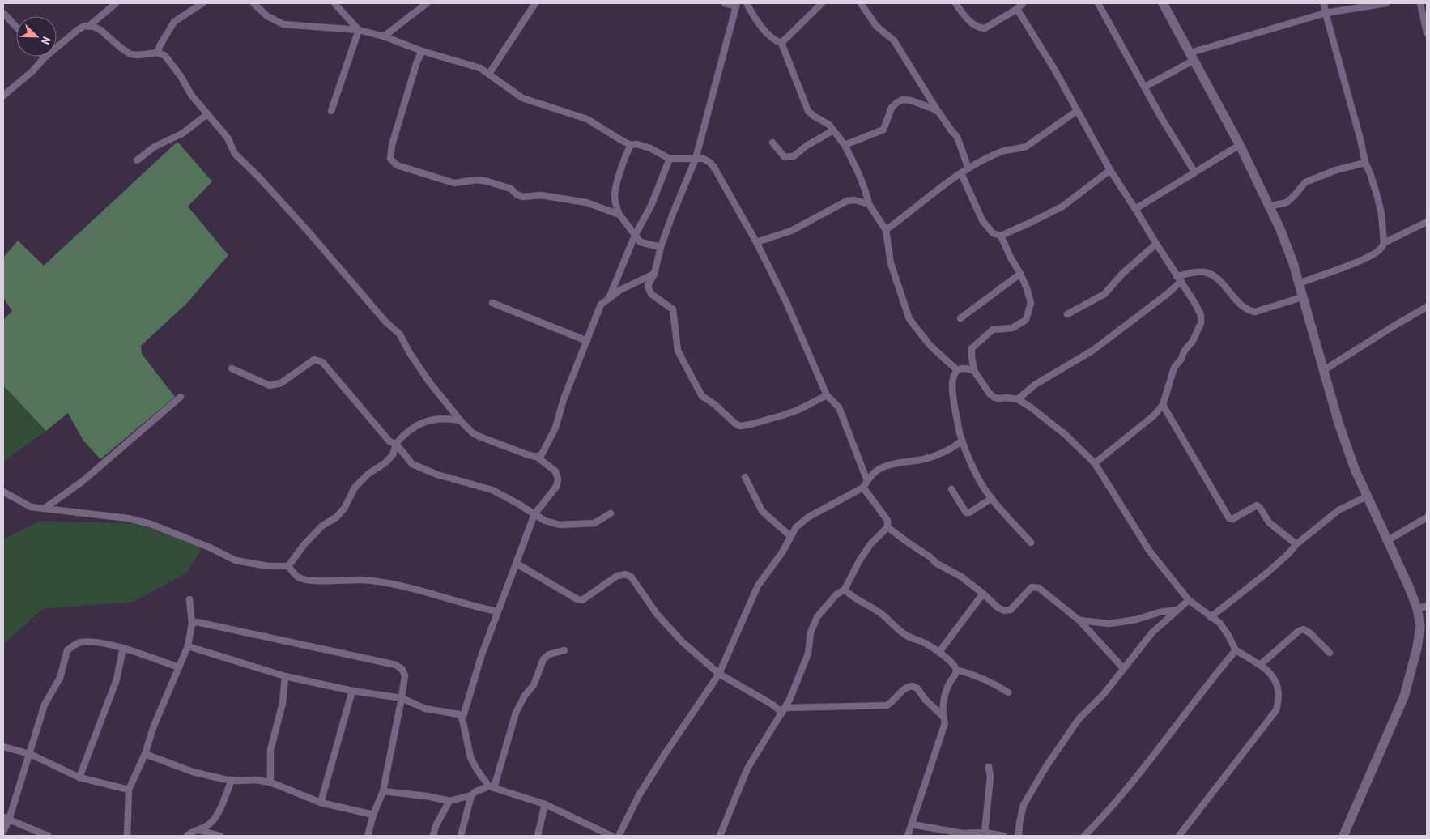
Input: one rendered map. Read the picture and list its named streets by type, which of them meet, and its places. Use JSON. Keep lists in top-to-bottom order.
{
  "north": "bottom right"
}
